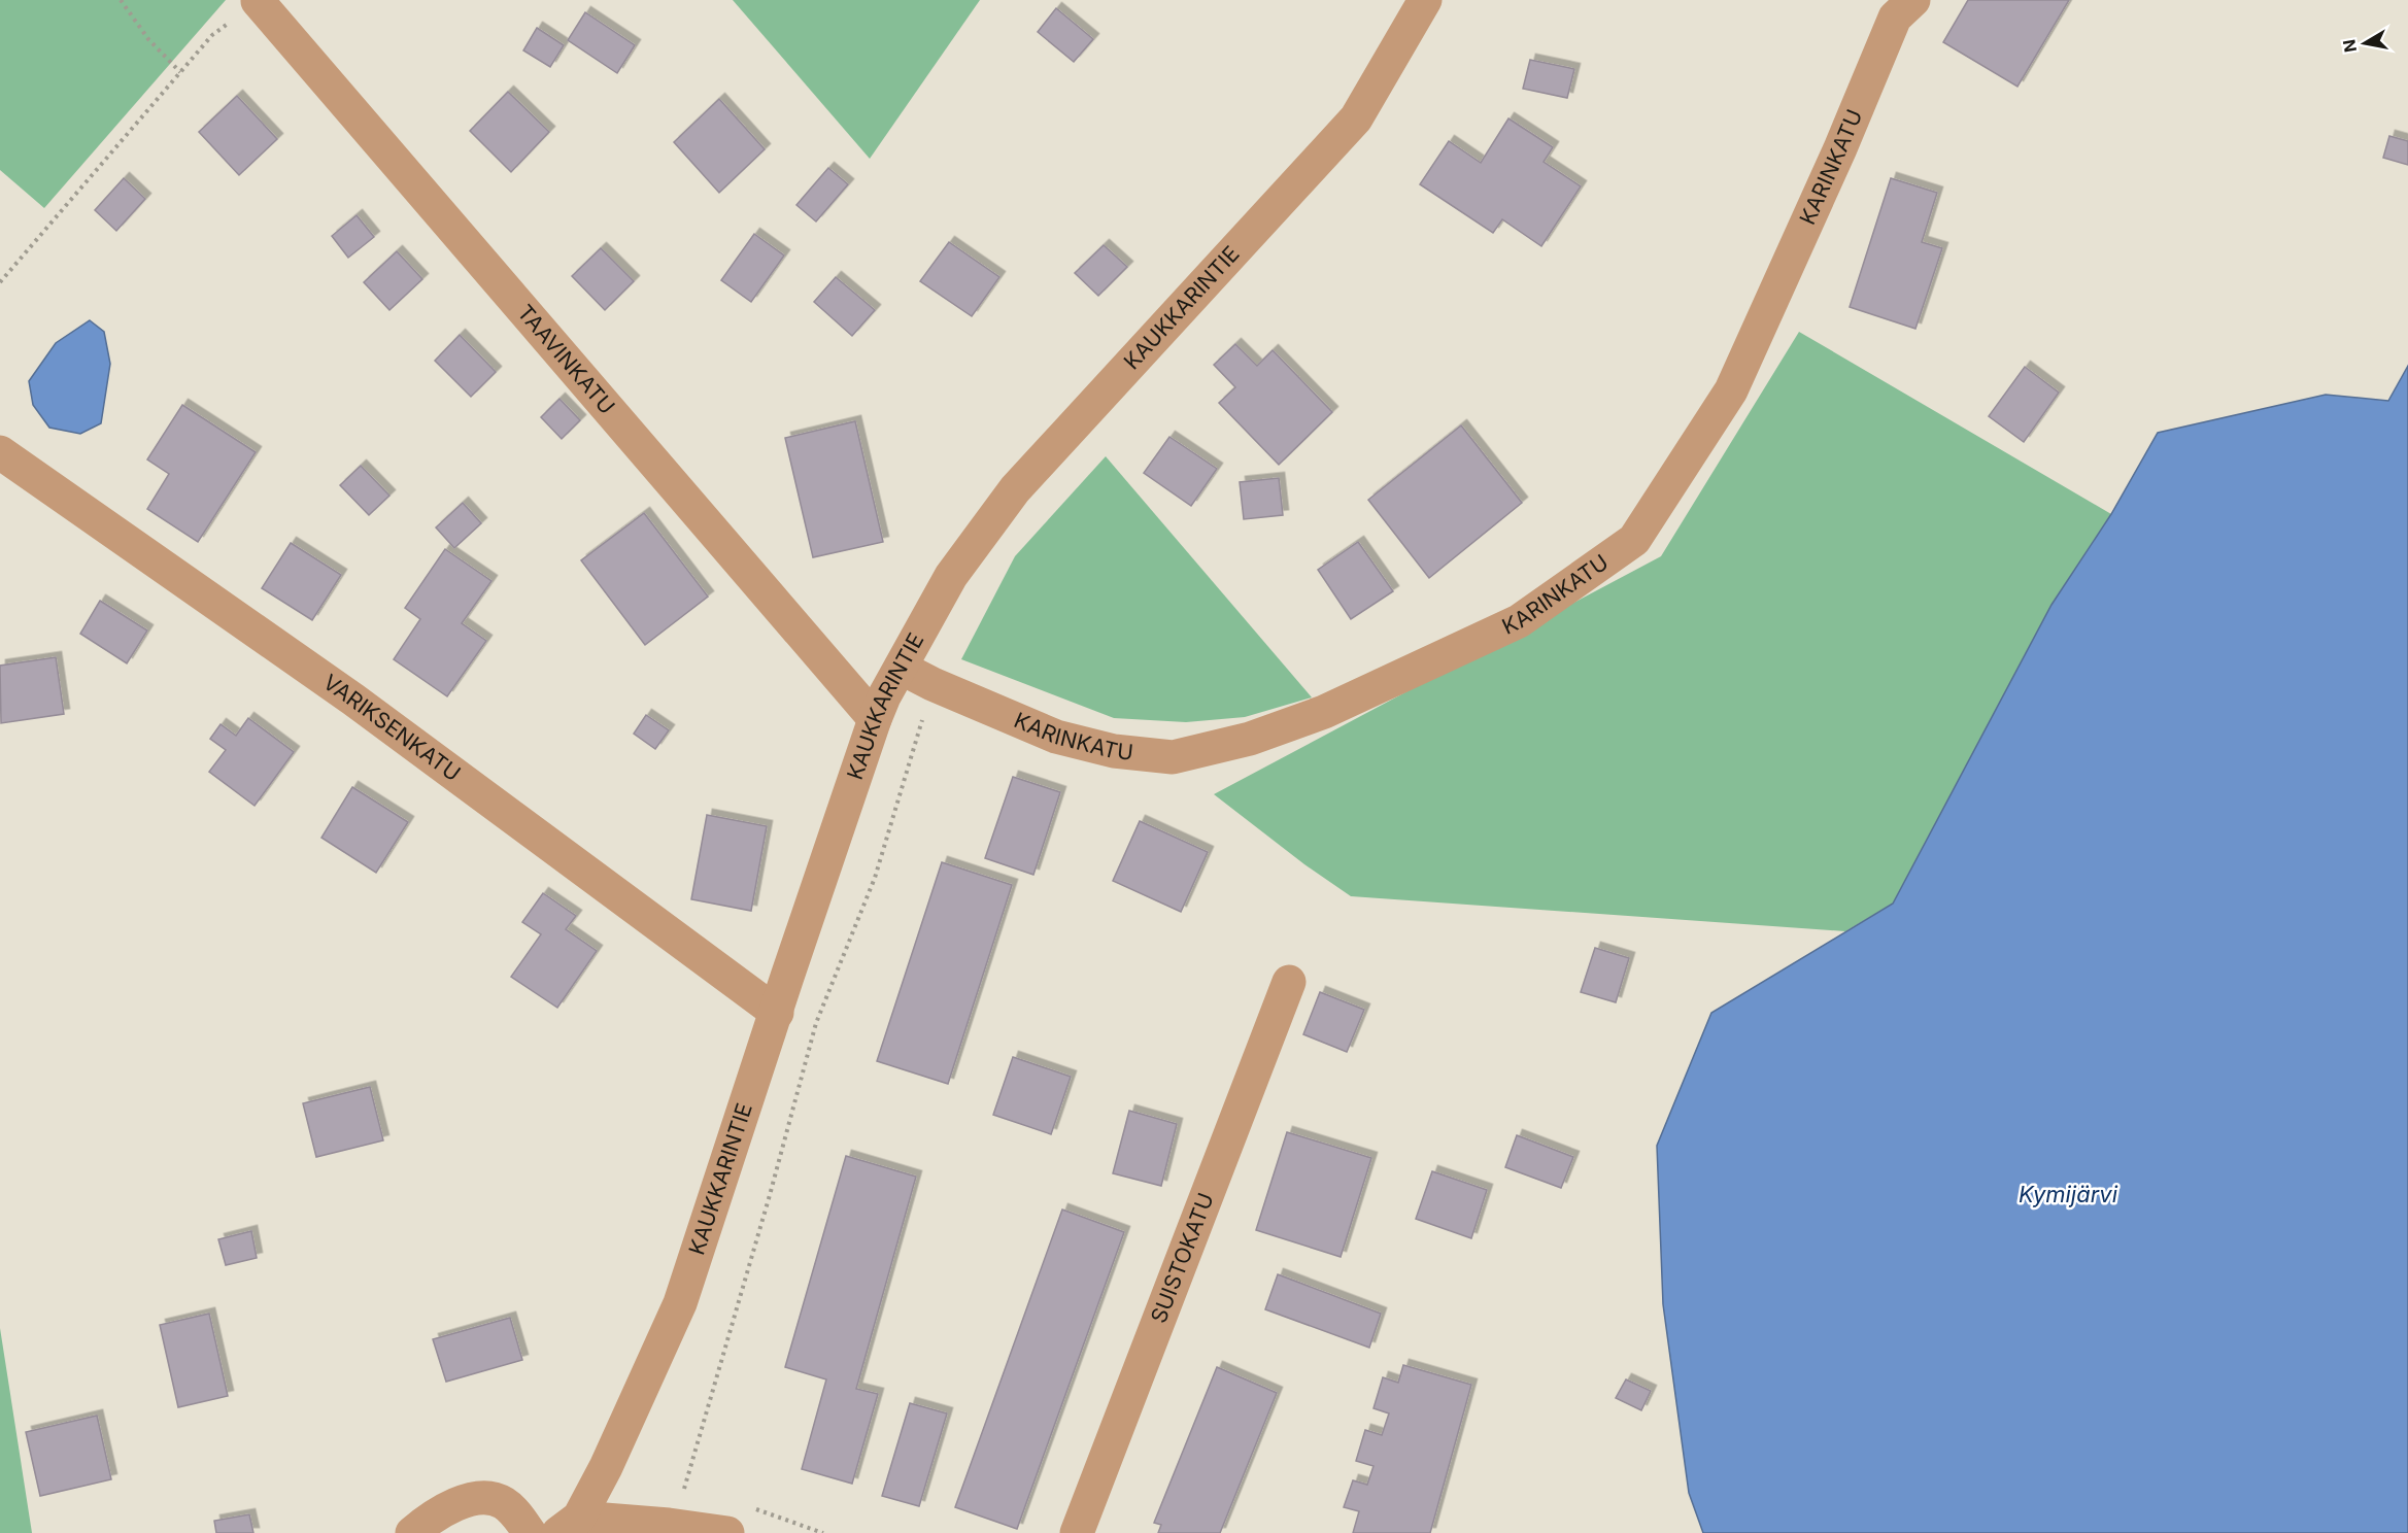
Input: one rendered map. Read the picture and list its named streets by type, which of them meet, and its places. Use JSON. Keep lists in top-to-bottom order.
{
  "streets": {
    "street": [
      "KARINKATU",
      "KAUKKARINTIE",
      "TAAVINKATU",
      "VARIKSENKATU",
      "SUISTOKATU"
    ]
  },
  "crossings": [
    ["KARINKATU", "KAUKKARINTIE"],
    ["KAUKKARINTIE", "TAAVINKATU"],
    ["KAUKKARINTIE", "VARIKSENKATU"]
  ],
  "water": ["Kymijärvi"],
  "north": "left"
}
